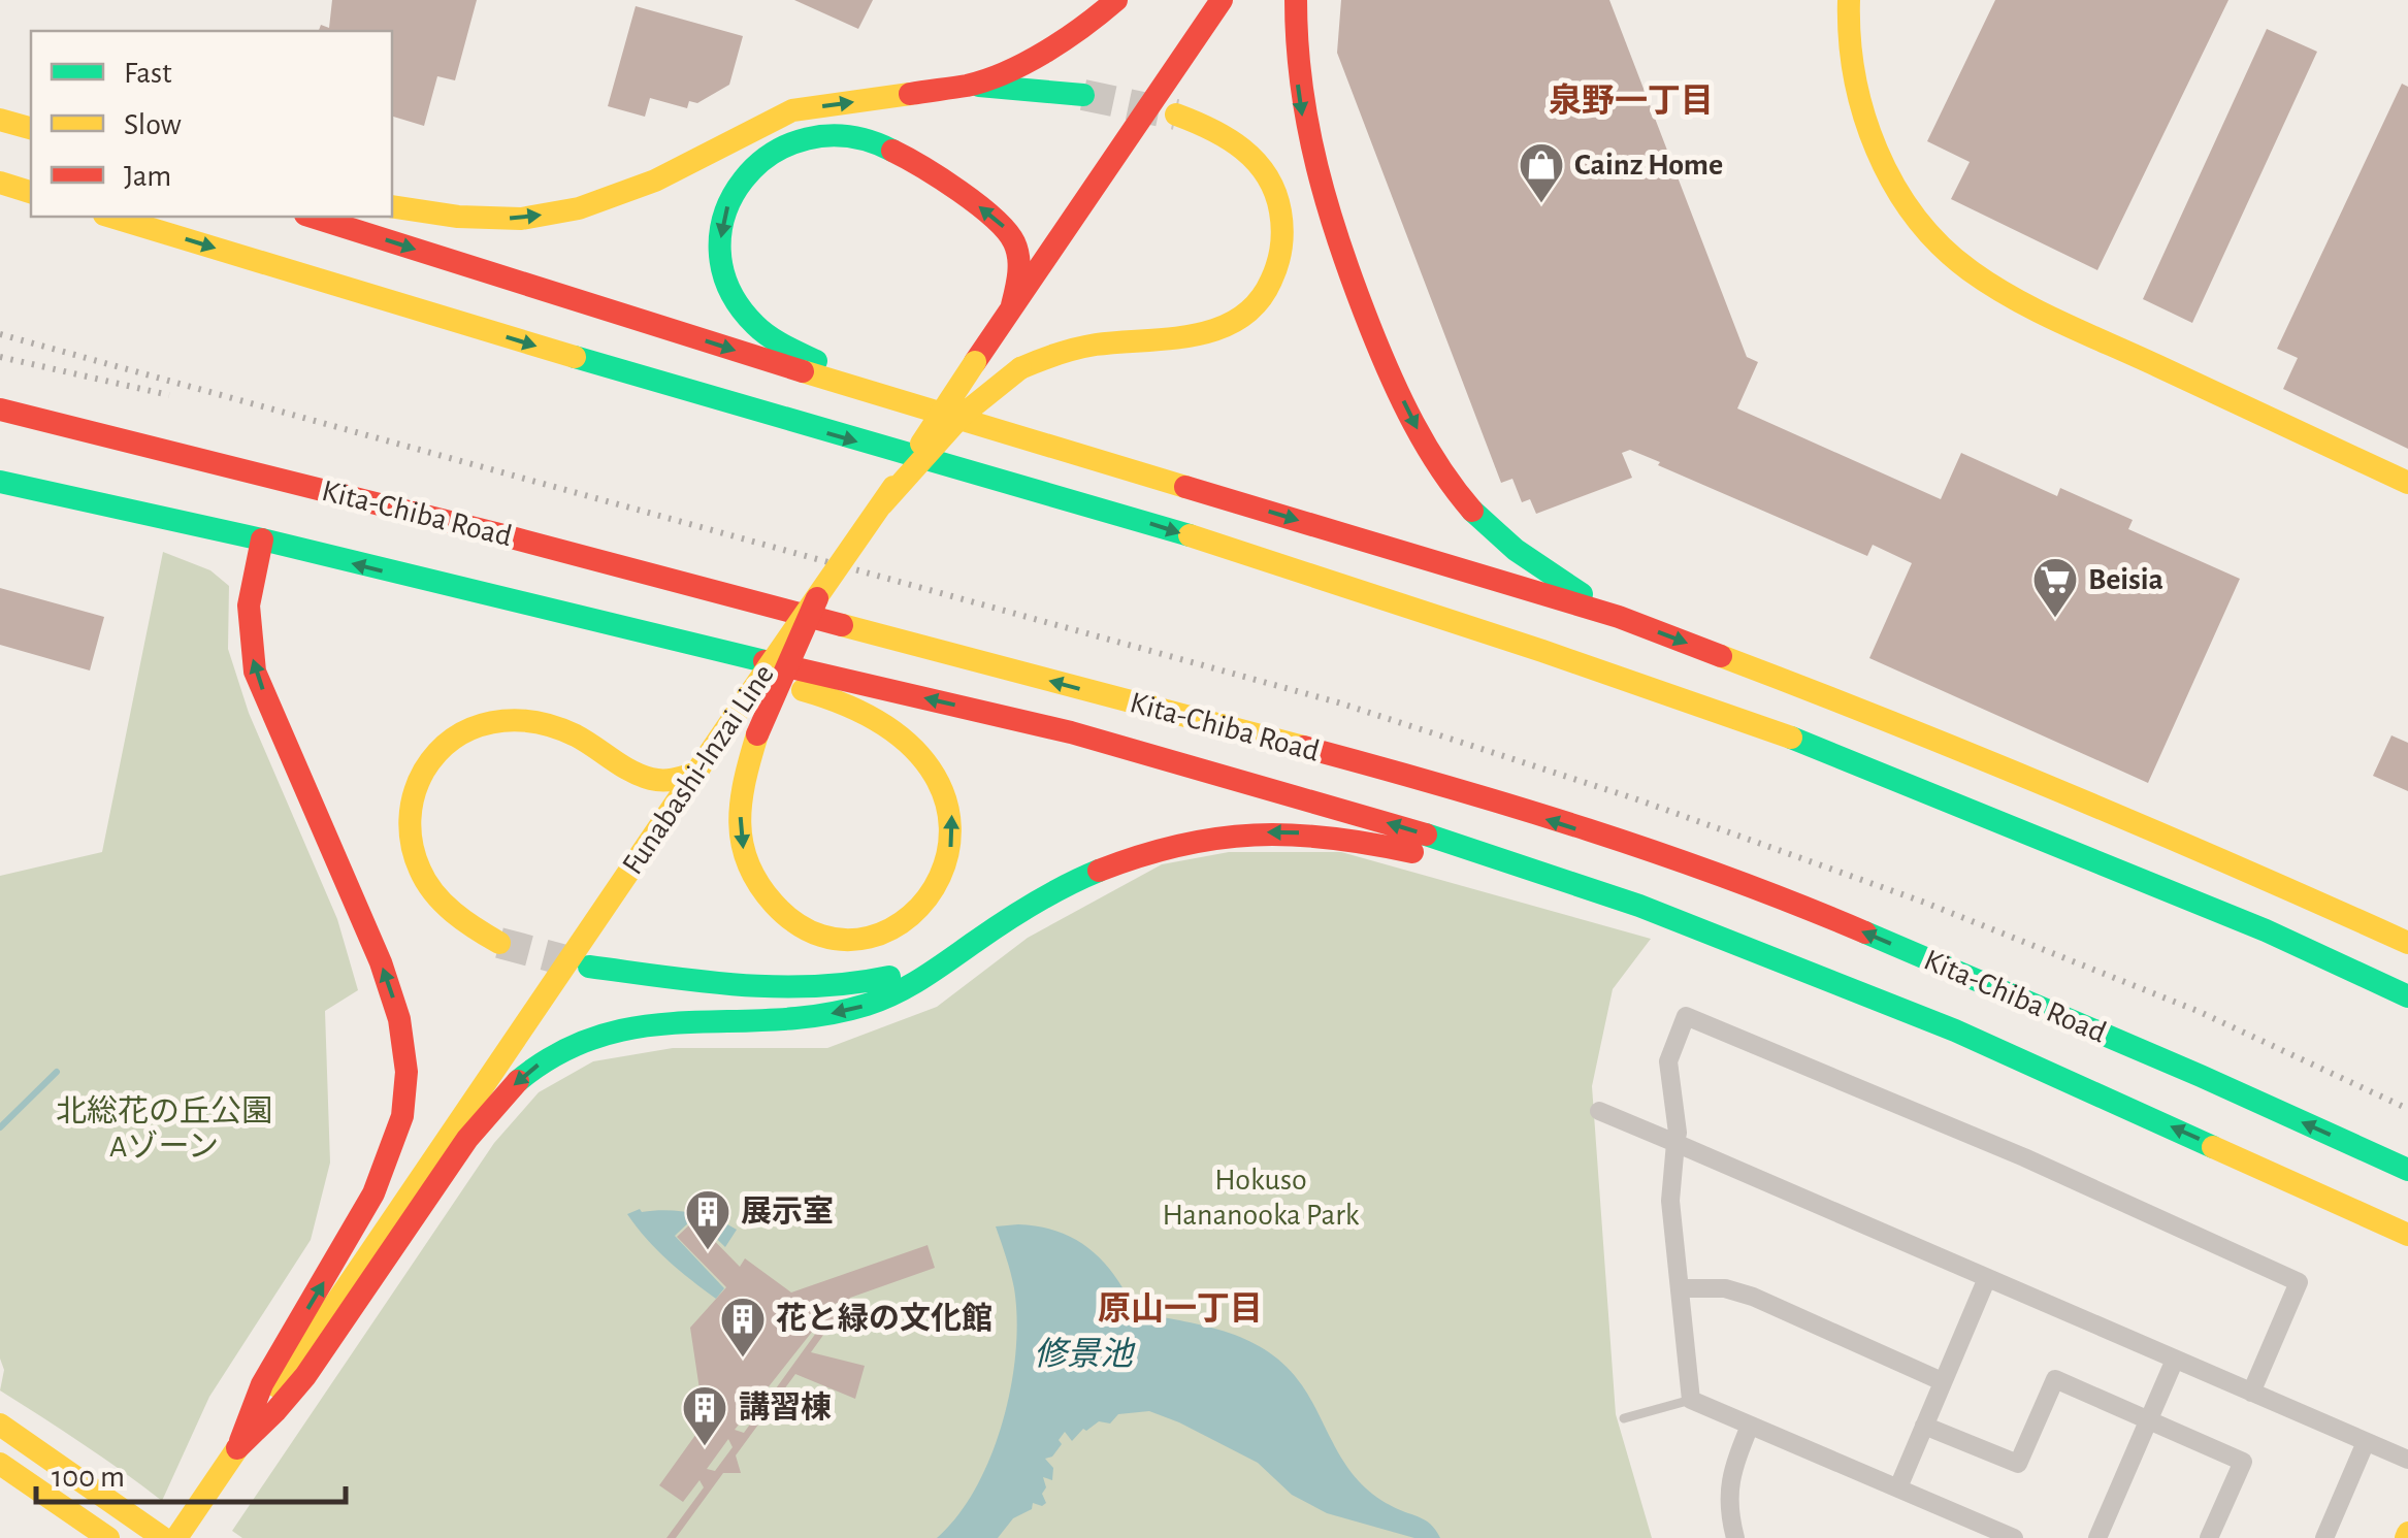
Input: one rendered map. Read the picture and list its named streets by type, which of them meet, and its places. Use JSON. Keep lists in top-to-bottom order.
{
  "streets": {
    "main road": ["Kita-Chiba Road", "Funabashi-Inzai Line"]
  },
  "districts": ["泉野一丁目", "原山一丁目"],
  "water": ["修景池"],
  "parks": ["北総花の丘公園 Aゾーン", "Hokuso Hananooka Park"],
  "places": {
    "shop": ["Cainz Home"],
    "supermarket": ["Beisia"],
    "building": ["展示室", "花と緑の文化館", "講習棟"]
  },
  "legend": ["Fast", "Slow", "Jam"],
  "scale_bar": "100 m"
}
